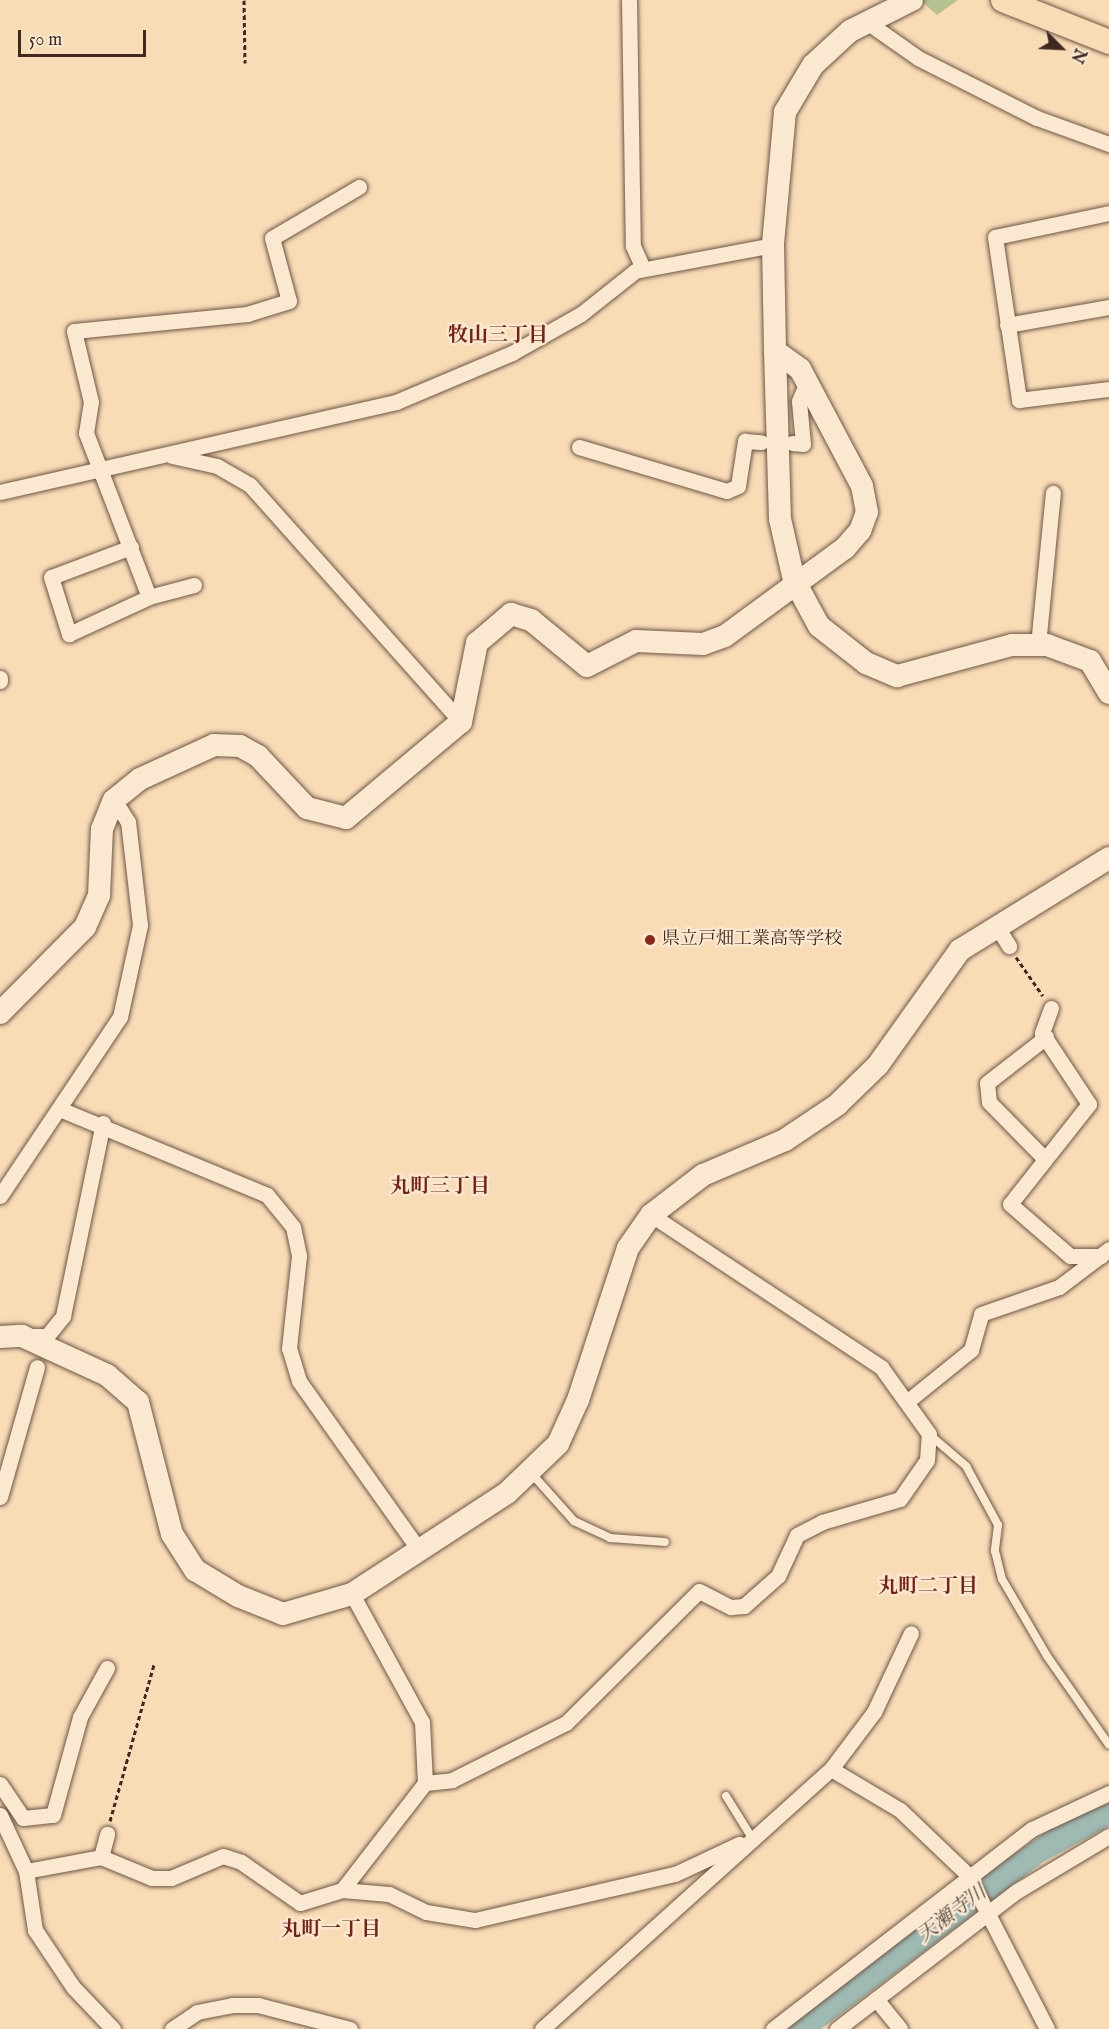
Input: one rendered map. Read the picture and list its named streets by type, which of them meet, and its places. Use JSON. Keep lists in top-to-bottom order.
{
  "districts": [
    "牧山三丁目",
    "丸町三丁目",
    "丸町二丁目",
    "丸町一丁目"
  ],
  "water": ["天瀬寺川"],
  "places": ["県立戸畑工業高等学校"],
  "scale_bar": "50 m",
  "north": "bottom right"
}
